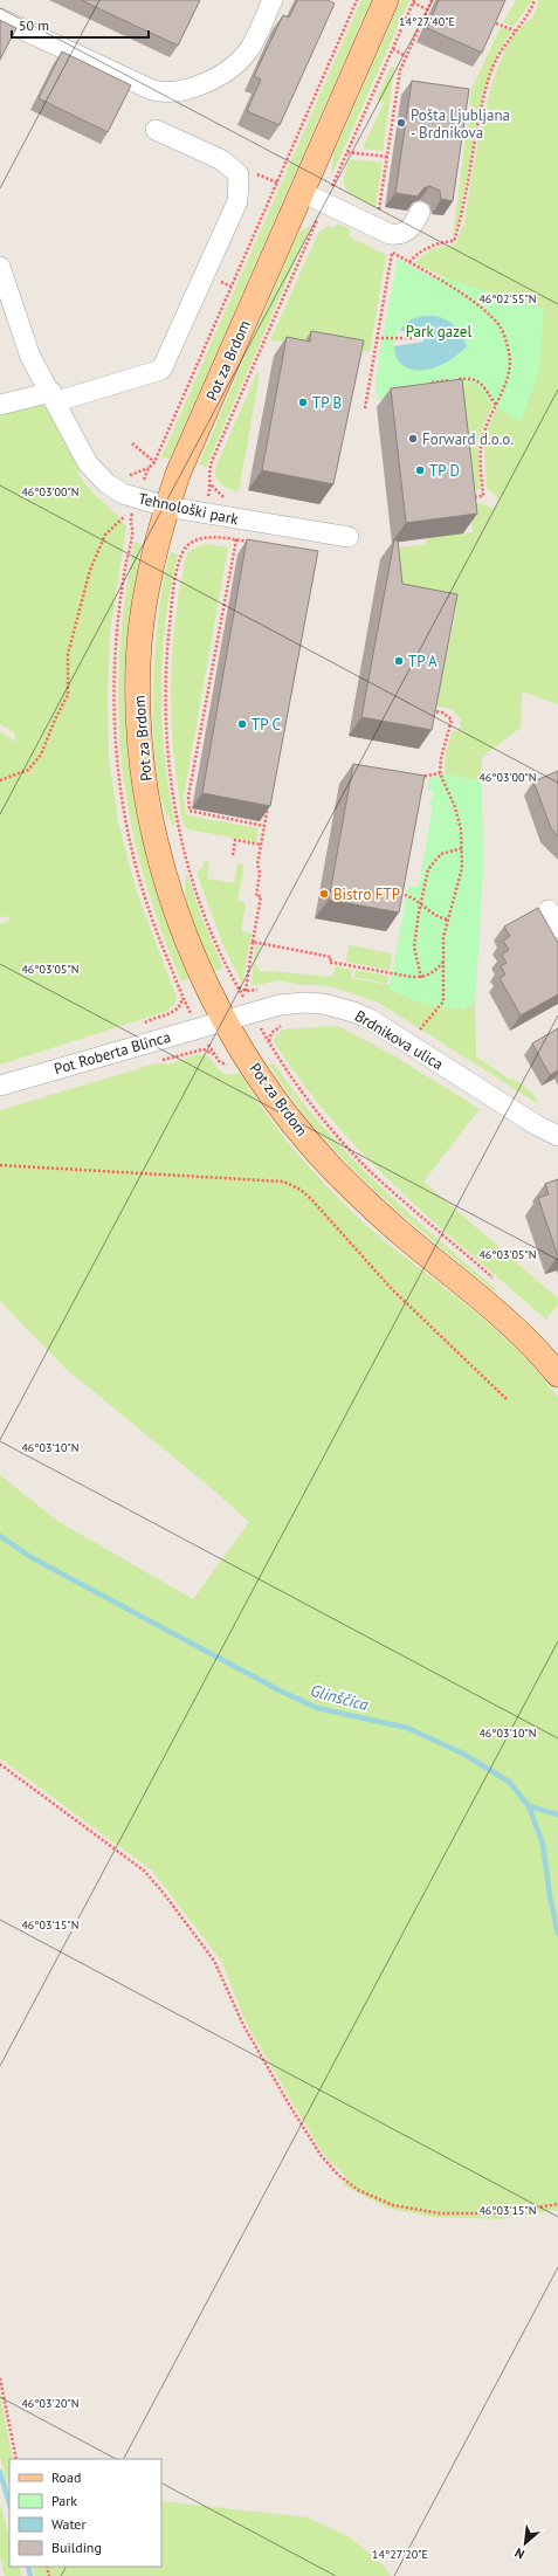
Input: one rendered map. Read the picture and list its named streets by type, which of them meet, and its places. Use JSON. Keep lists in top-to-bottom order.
{
  "streets": {
    "main road": ["Pot za Brdom"],
    "street": ["Tehnološki park", "Brdnikova ulica", "Pot Roberta Blinca"]
  },
  "crossings": [
    ["Pot za Brdom", "Tehnološki park"],
    ["Pot za Brdom", "Brdnikova ulica"],
    ["Pot za Brdom", "Pot Roberta Blinca"],
    ["Brdnikova ulica", "Pot Roberta Blinca"]
  ],
  "water": ["Glinščica"],
  "parks": ["Park gazel"],
  "places": [
    "Pošta Ljubljana - Brdnikova",
    "TP B",
    "Forward d.o.o.",
    "TP D",
    "TP A",
    "TP C",
    "Bistro FTP"
  ],
  "legend": [
    "Road",
    "Park",
    "Water",
    "Building"
  ],
  "scale_bar": "50 m",
  "north": "bottom left",
  "coordinates": [
    "14°27'40\"E",
    "46°02'55\"N",
    "46°03'00\"N",
    "46°03'05\"N",
    "46°03'10\"N",
    "46°03'15\"N",
    "46°03'20\"N",
    "14°27'20\"E"
  ]
}
